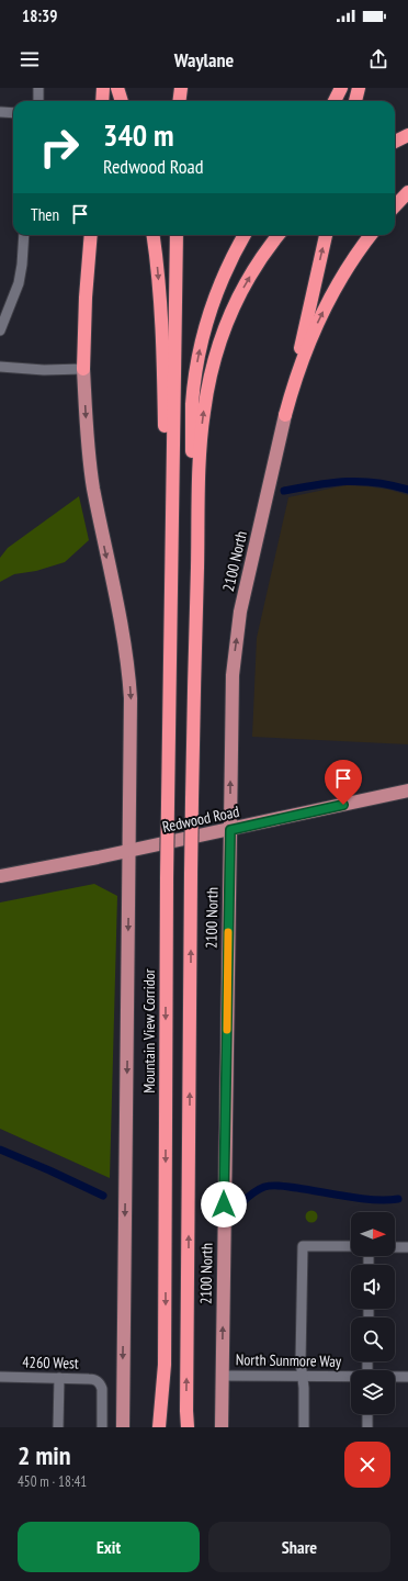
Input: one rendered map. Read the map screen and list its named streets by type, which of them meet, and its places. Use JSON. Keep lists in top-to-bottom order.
{
  "streets": {
    "highway": ["Mountain View Corridor"],
    "main road": ["2100 North", "Redwood Road"],
    "street": ["North Sunmore Way", "4260 West"]
  },
  "crossings": [
    ["2100 North", "Redwood Road"],
    ["2100 North", "North Sunmore Way"]
  ],
  "north": "right",
  "page": {
    "status": "18:39",
    "header": "Waylane",
    "turn": ["340 m", "Redwood Road"],
    "then": "Then",
    "heading": ["2 min", "450 m · 18:41"],
    "buttons": ["Exit", "Share"]
  }
}
